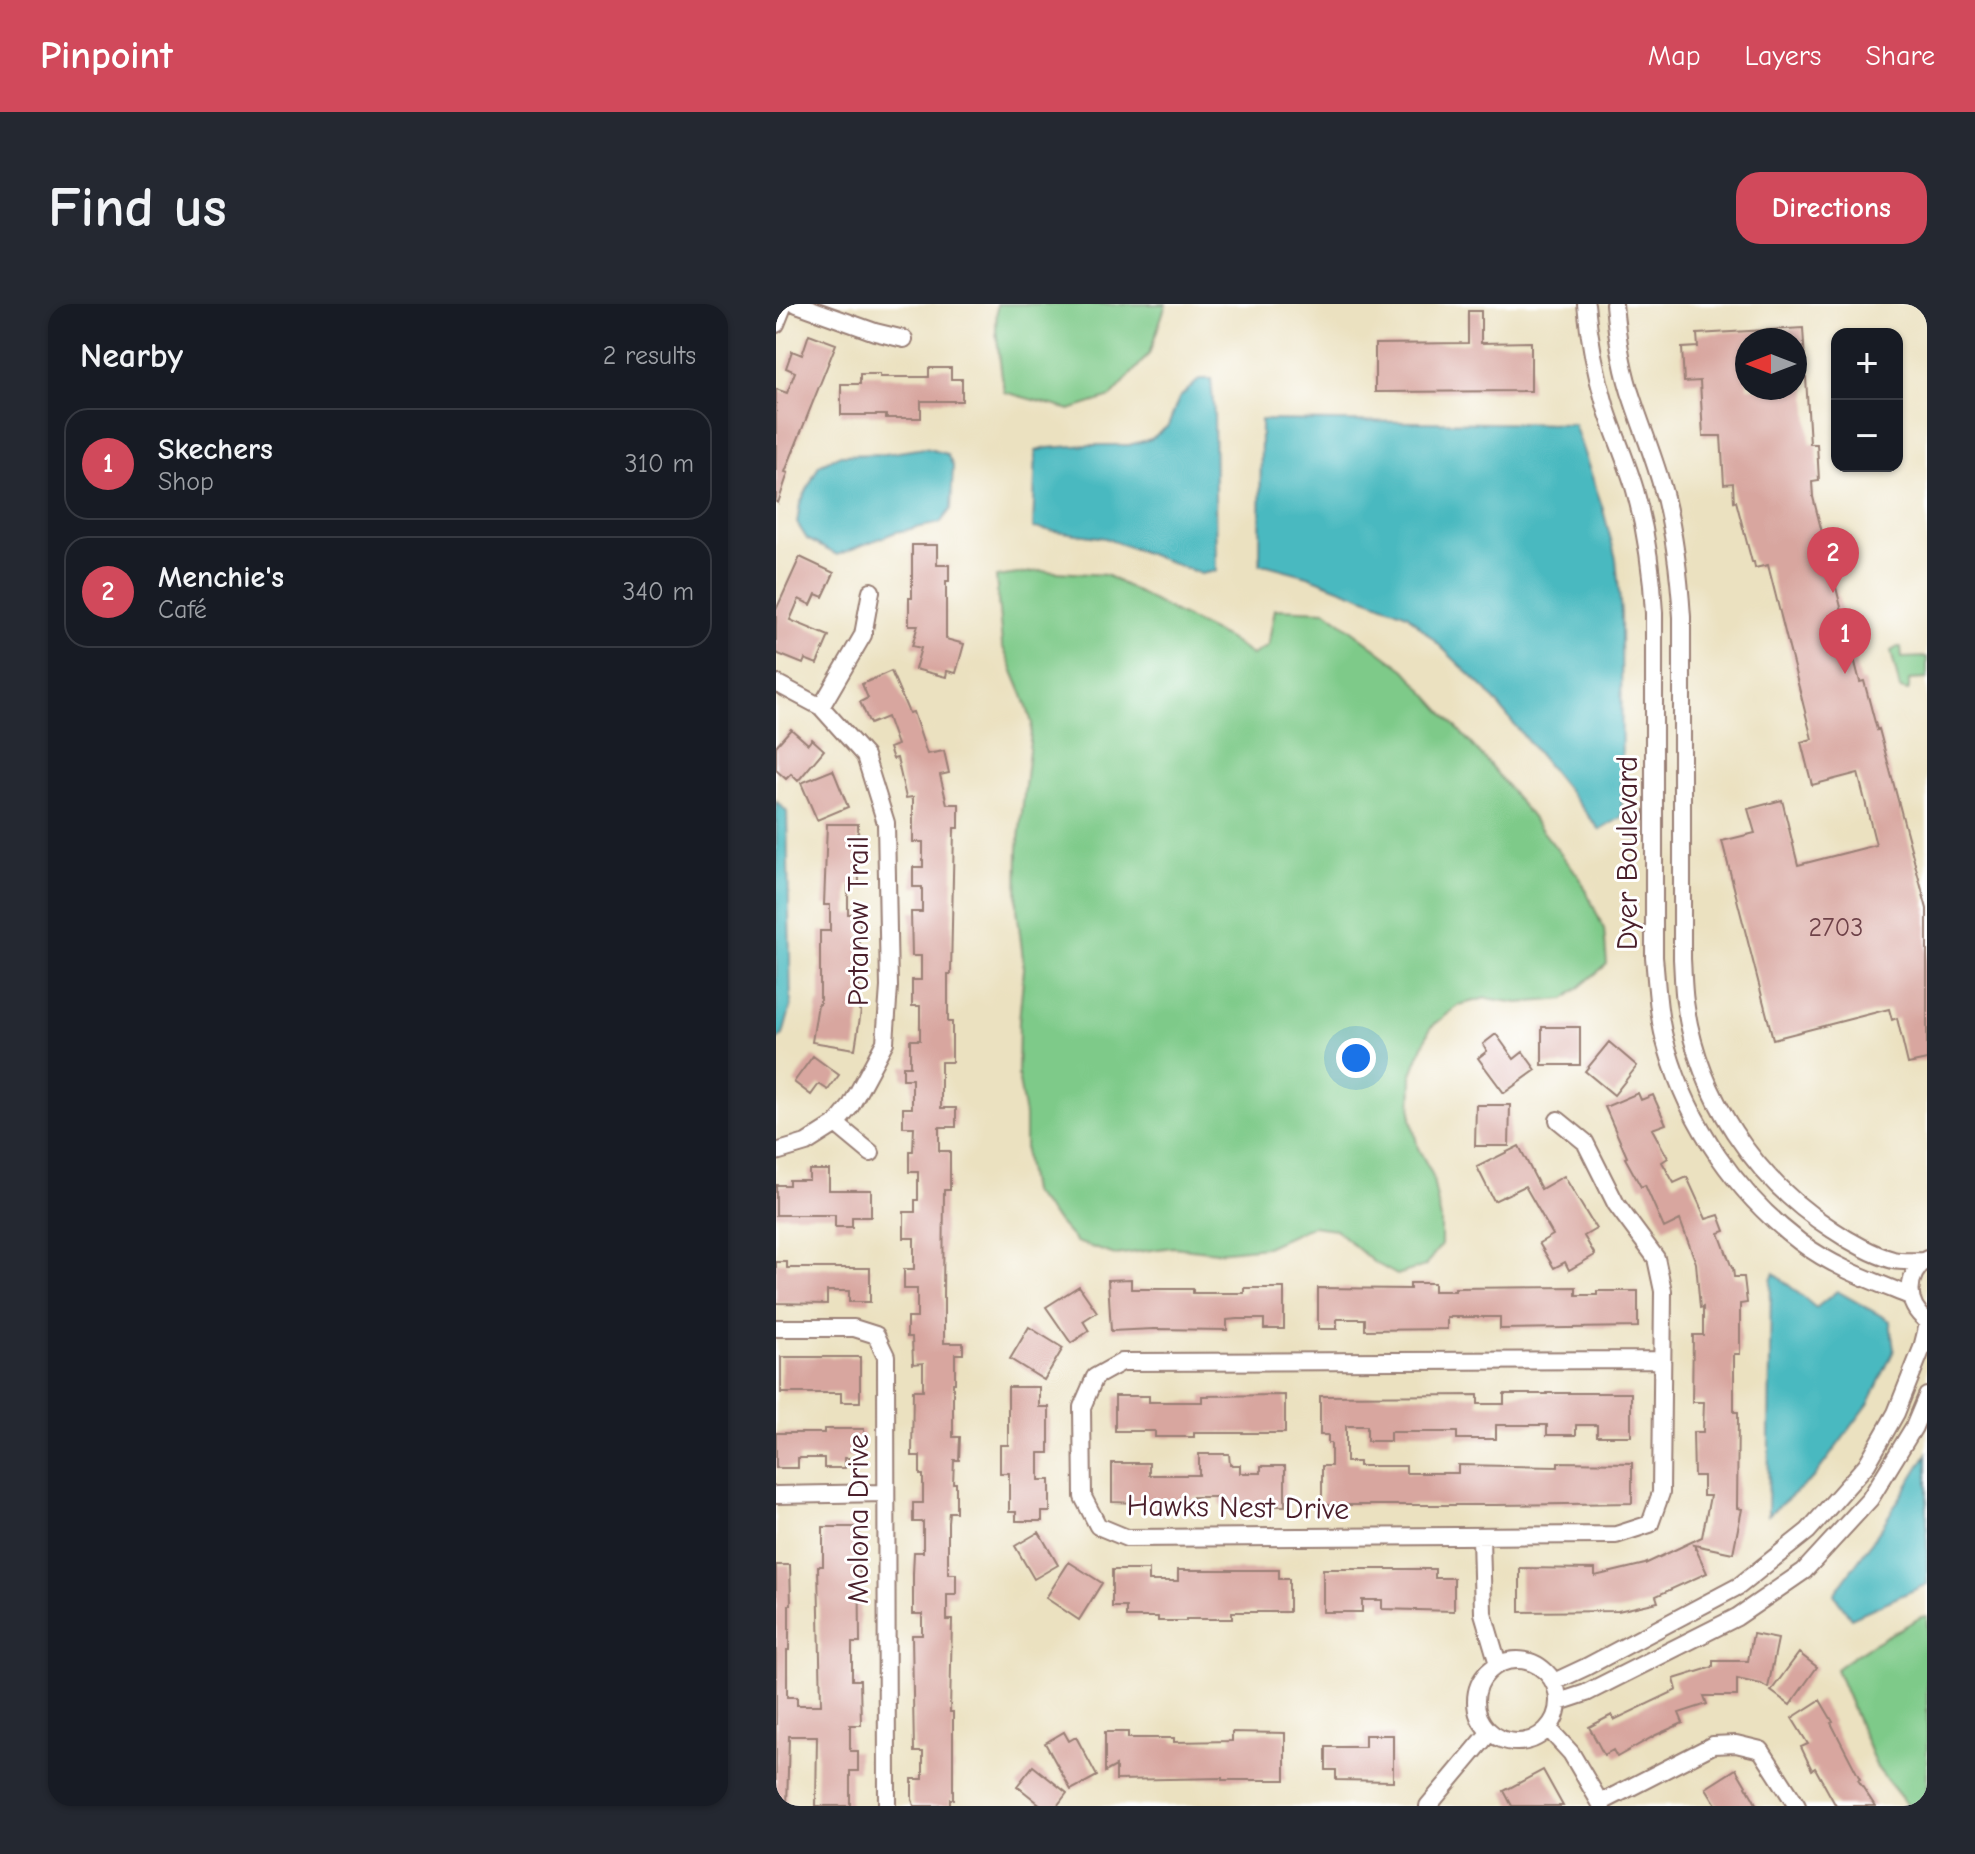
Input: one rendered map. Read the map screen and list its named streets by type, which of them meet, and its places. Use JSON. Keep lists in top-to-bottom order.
{
  "streets": {
    "street": [
      "Dyer Boulevard",
      "Potanow Trail",
      "Hawks Nest Drive",
      "Molona Drive"
    ]
  },
  "house_numbers": ["2703"],
  "north": "left",
  "page": {
    "header": "Pinpoint",
    "nav": ["Map", "Layers", "Share"],
    "buttons": "Directions",
    "title": "Find us",
    "heading": ["Nearby", "2 results"],
    "map_buttons": ["+", "−"],
    "list": [
      {
        "mark": "1",
        "name": "Skechers",
        "note": "Shop",
        "value": "310 m"
      },
      {
        "mark": "2",
        "name": "Menchie's",
        "note": "Café",
        "value": "340 m"
      }
    ],
    "pins": ["2", "1"]
  }
}
